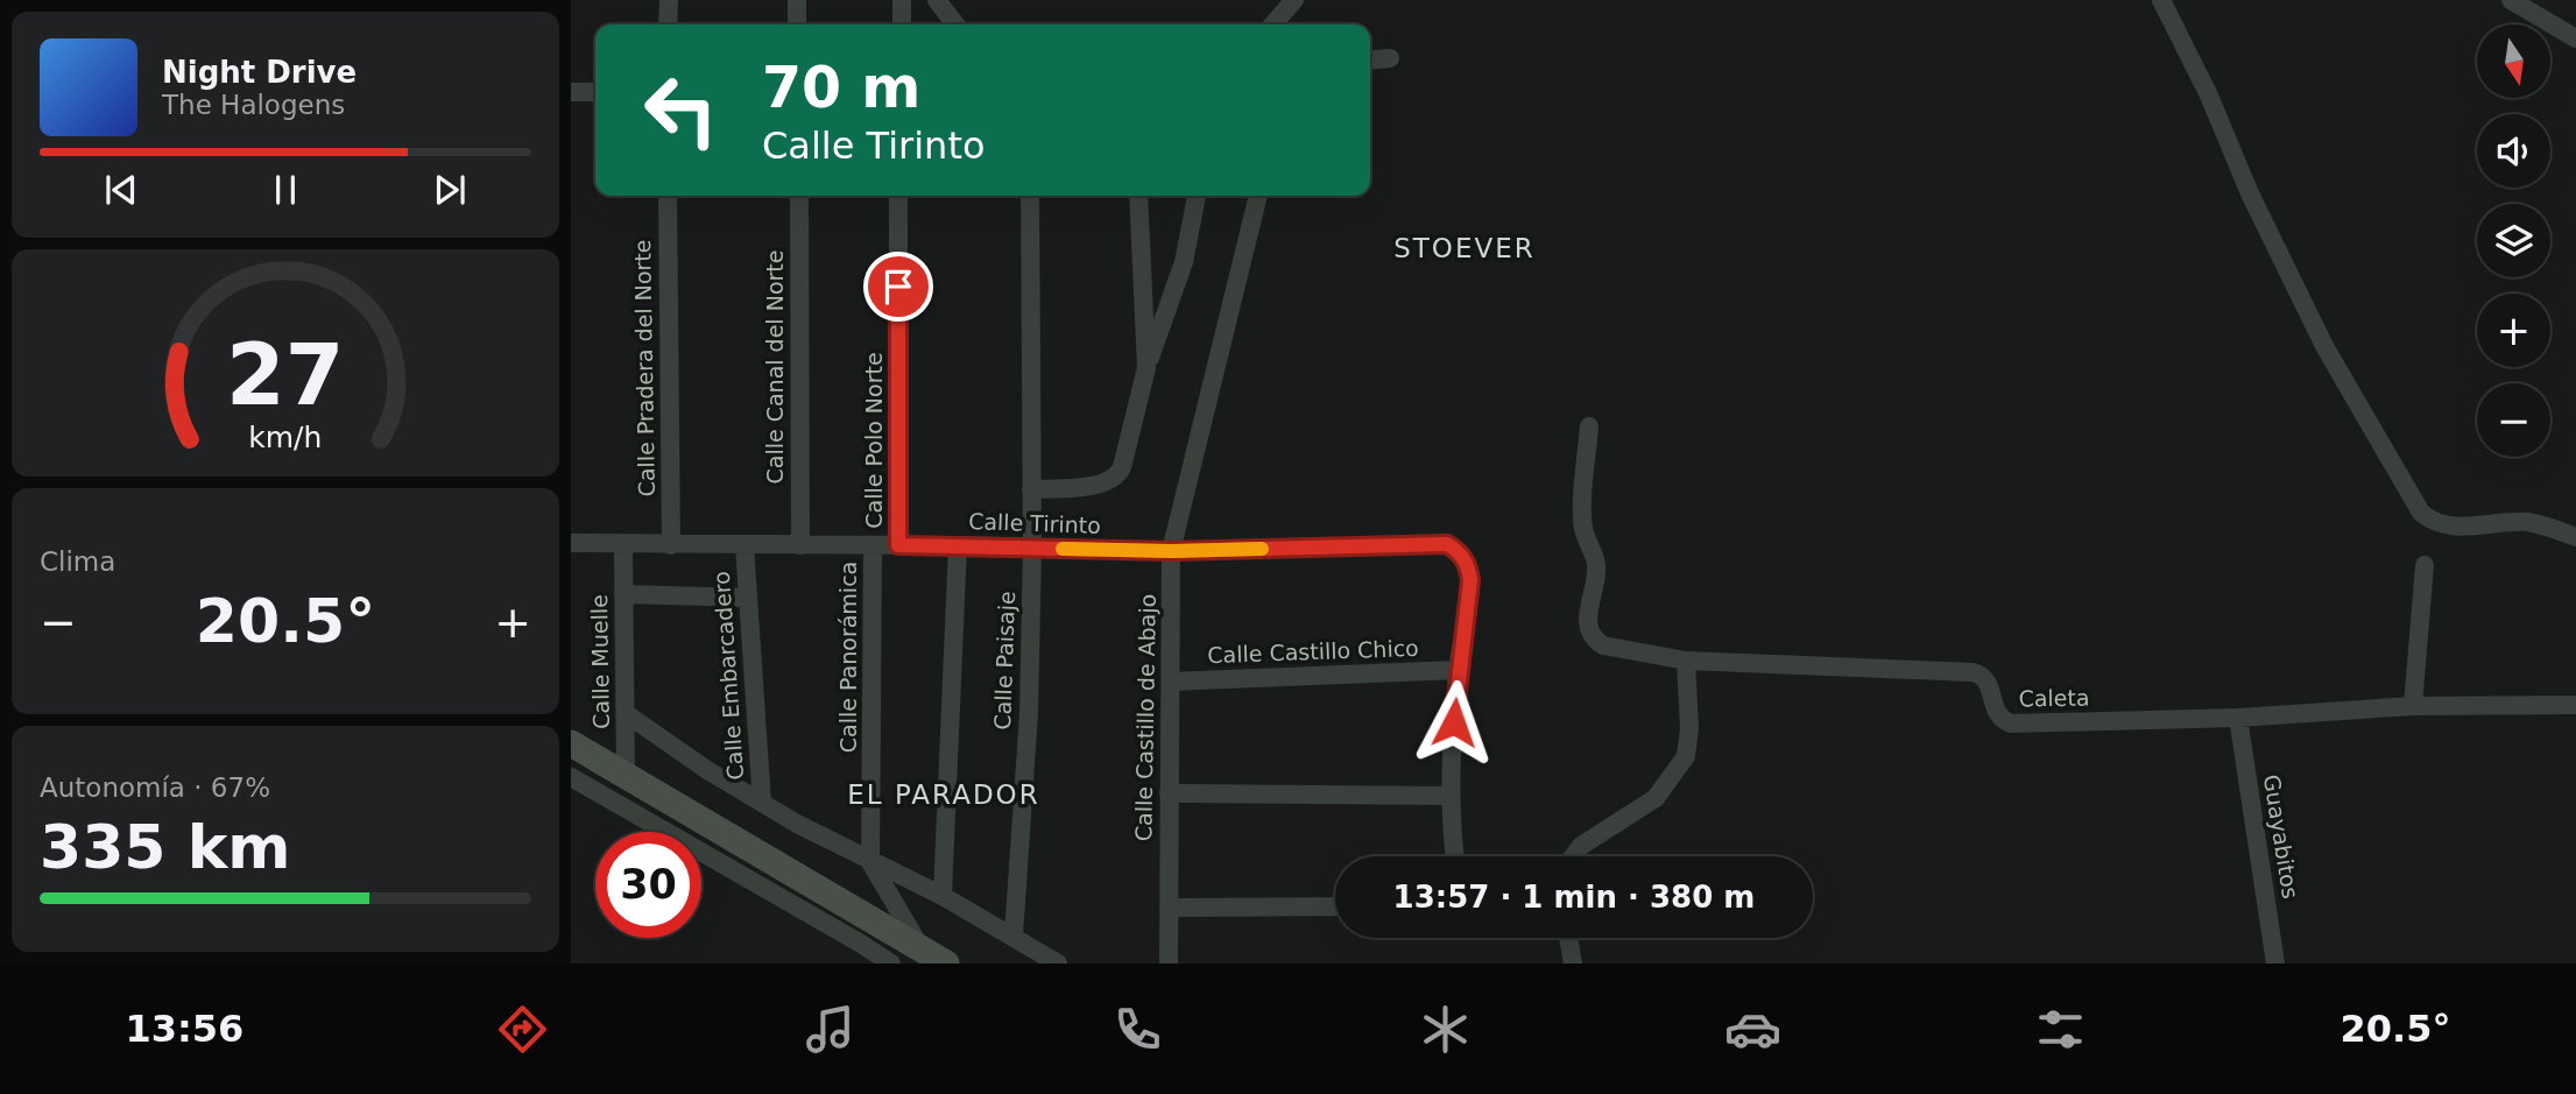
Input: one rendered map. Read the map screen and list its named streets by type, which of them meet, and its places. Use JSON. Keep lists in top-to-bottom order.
{
  "streets": {
    "street": [
      "Calle Canal del Norte",
      "Calle Pradera del Norte",
      "Calle Polo Norte",
      "Calle Tirinto",
      "Calle Castillo Chico",
      "Calle Panorámica",
      "Calle Paisaje",
      "Calle Muelle",
      "Calle Embarcadero",
      "Caleta",
      "Calle Castillo de Abajo",
      "Guayabitos"
    ]
  },
  "crossings": [
    ["Calle Canal del Norte", "Calle Tirinto"],
    ["Calle Pradera del Norte", "Calle Tirinto"],
    ["Calle Polo Norte", "Calle Tirinto"],
    ["Calle Tirinto", "Calle Castillo Chico"],
    ["Calle Tirinto", "Calle Panorámica"],
    ["Calle Tirinto", "Calle Paisaje"],
    ["Calle Tirinto", "Calle Muelle"],
    ["Calle Tirinto", "Calle Embarcadero"],
    ["Calle Tirinto", "Calle Castillo de Abajo"],
    ["Calle Castillo Chico", "Calle Castillo de Abajo"],
    ["Caleta", "Guayabitos"]
  ],
  "districts": ["STOEVER", "EL PARADOR"],
  "north": "bottom",
  "page": {
    "map_buttons": ["+", "−"],
    "turn": ["70 m", "Calle Tirinto"],
    "song": ["Night Drive", "The Halogens"],
    "tile": [
      "Clima",
      ["Autonomía · 67%", "335 km"]
    ],
    "heat": ["−", "20.5°", "+"],
    "limit": "30",
    "trip": "13:57 · 1 min · 380 m",
    "tabs": ["13:56", "20.5°"],
    "gauge": ["27", "km/h"]
  }
}
